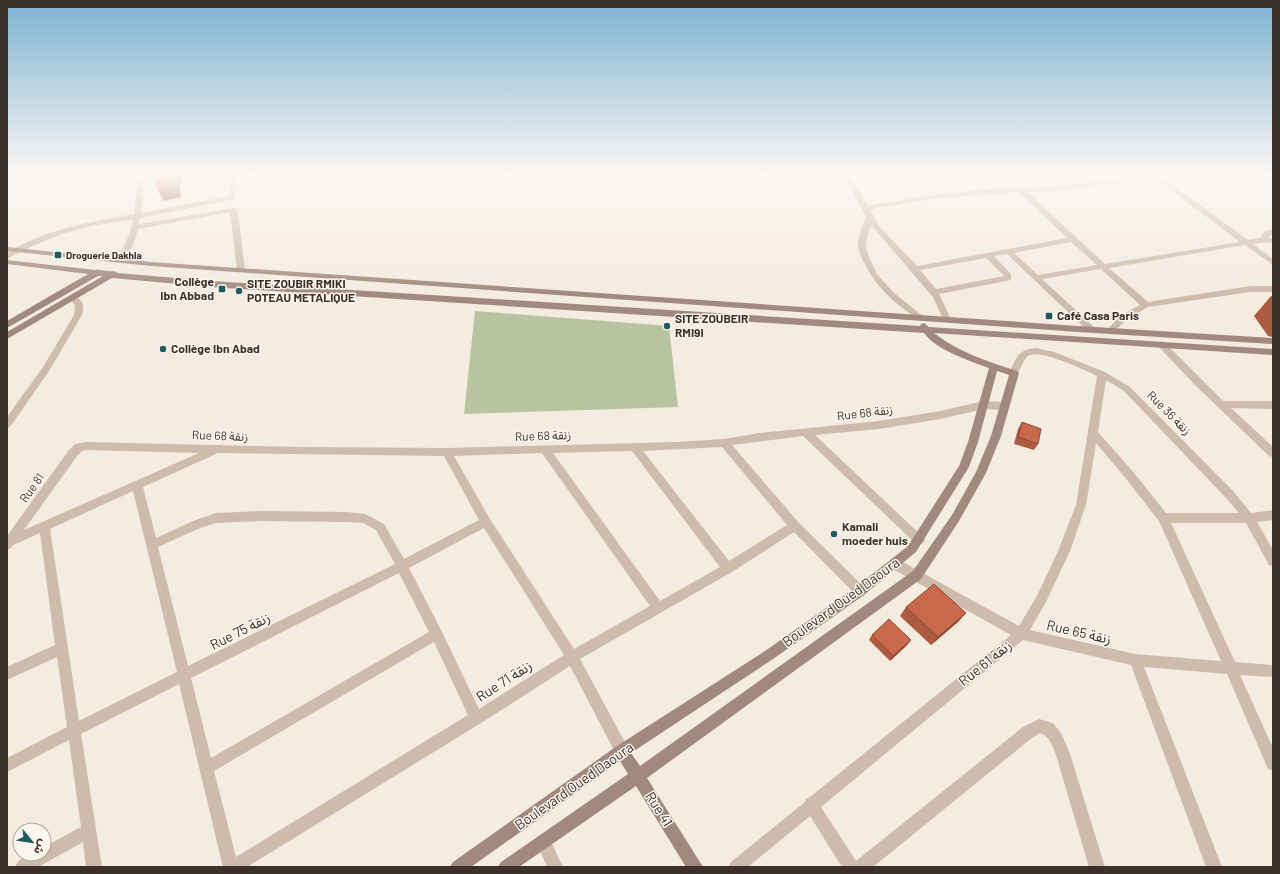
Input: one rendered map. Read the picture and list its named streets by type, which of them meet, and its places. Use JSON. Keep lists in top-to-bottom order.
{
  "streets": {
    "main road": ["Boulevard Oued Daoura", "Rue 41"],
    "street": [
      "Rue 68 زنقة",
      "Rue 36 زنقة",
      "Rue 81",
      "Rue 75 زنقة",
      "Rue 65 زنقة",
      "Rue 61 زنقة",
      "Rue 71 زنقة"
    ]
  },
  "crossings": [
    ["Rue 68 زنقة", "Rue 81"],
    ["Rue 68 زنقة", "Boulevard Oued Daoura"],
    ["Rue 36 زنقة", "Boulevard Oued Daoura"],
    ["Rue 36 زنقة", "Rue 61 زنقة"],
    ["Boulevard Oued Daoura", "Rue 65 زنقة"],
    ["Boulevard Oued Daoura", "Rue 41"],
    ["Rue 65 زنقة", "Rue 61 زنقة"]
  ],
  "places": {
    "transit": ["Droguerie Dakhla", "Collège Ibn Abbad", "Café Casa Paris"],
    "other": [
      "SITE ZOUBIR RMIKI POTEAU METALIQUE",
      "SITE ZOUBEIR RMI9I",
      "Collège Ibn Abad",
      "Kamali moeder huis"
    ]
  },
  "north": "bottom right"
}
